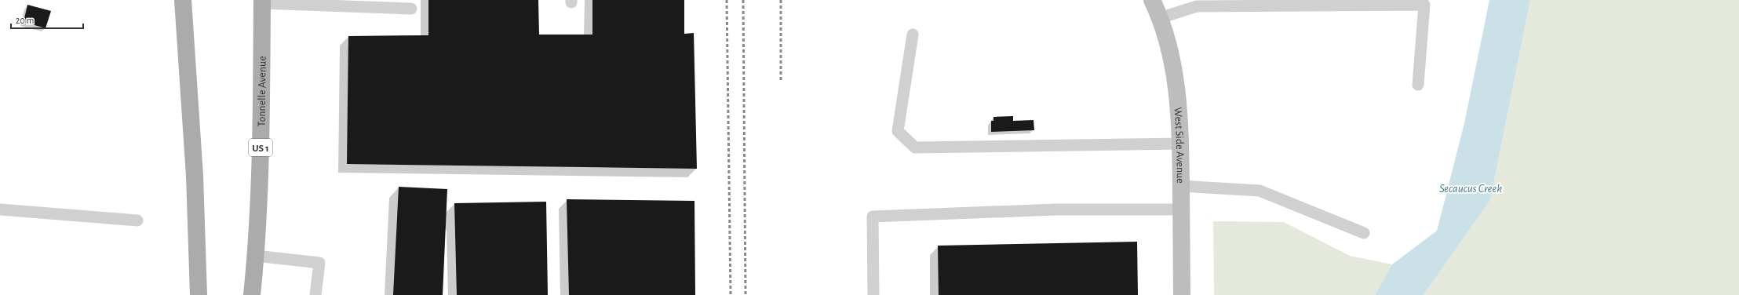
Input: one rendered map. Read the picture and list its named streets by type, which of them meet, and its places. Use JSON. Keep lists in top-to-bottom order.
{
  "streets": {
    "main road": ["Tonnelle Avenue", "US 1"],
    "street": ["West Side Avenue"]
  },
  "water": ["Secaucus Creek"],
  "scale_bar": "20 m"
}
